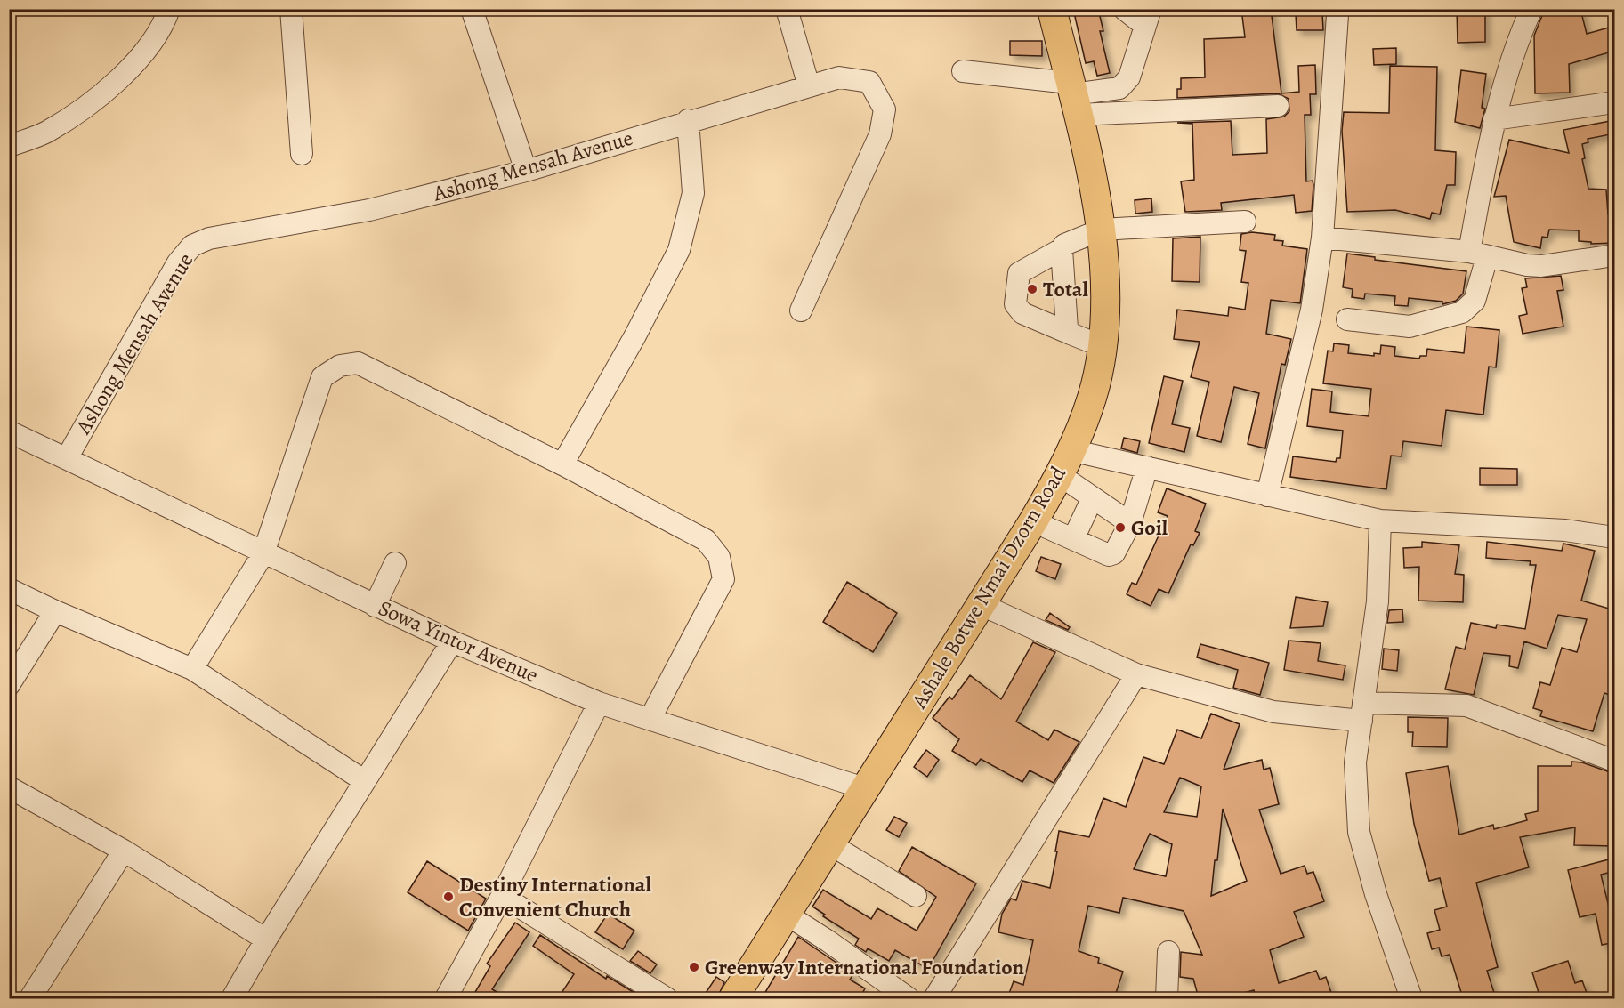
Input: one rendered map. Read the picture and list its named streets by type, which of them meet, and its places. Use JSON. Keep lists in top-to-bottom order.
{
  "streets": {
    "main road": ["Ashale Botwe Nmai Dzorn Road"],
    "street": ["Ashong Mensah Avenue", "Sowa Yintor Avenue"]
  },
  "crossings": [
    ["Ashong Mensah Avenue", "Sowa Yintor Avenue"],
    ["Ashale Botwe Nmai Dzorn Road", "Sowa Yintor Avenue"]
  ],
  "places": [
    "Total",
    "Goil",
    "Destiny International Convenient Church",
    "Greenway International Foundation"
  ]
}
